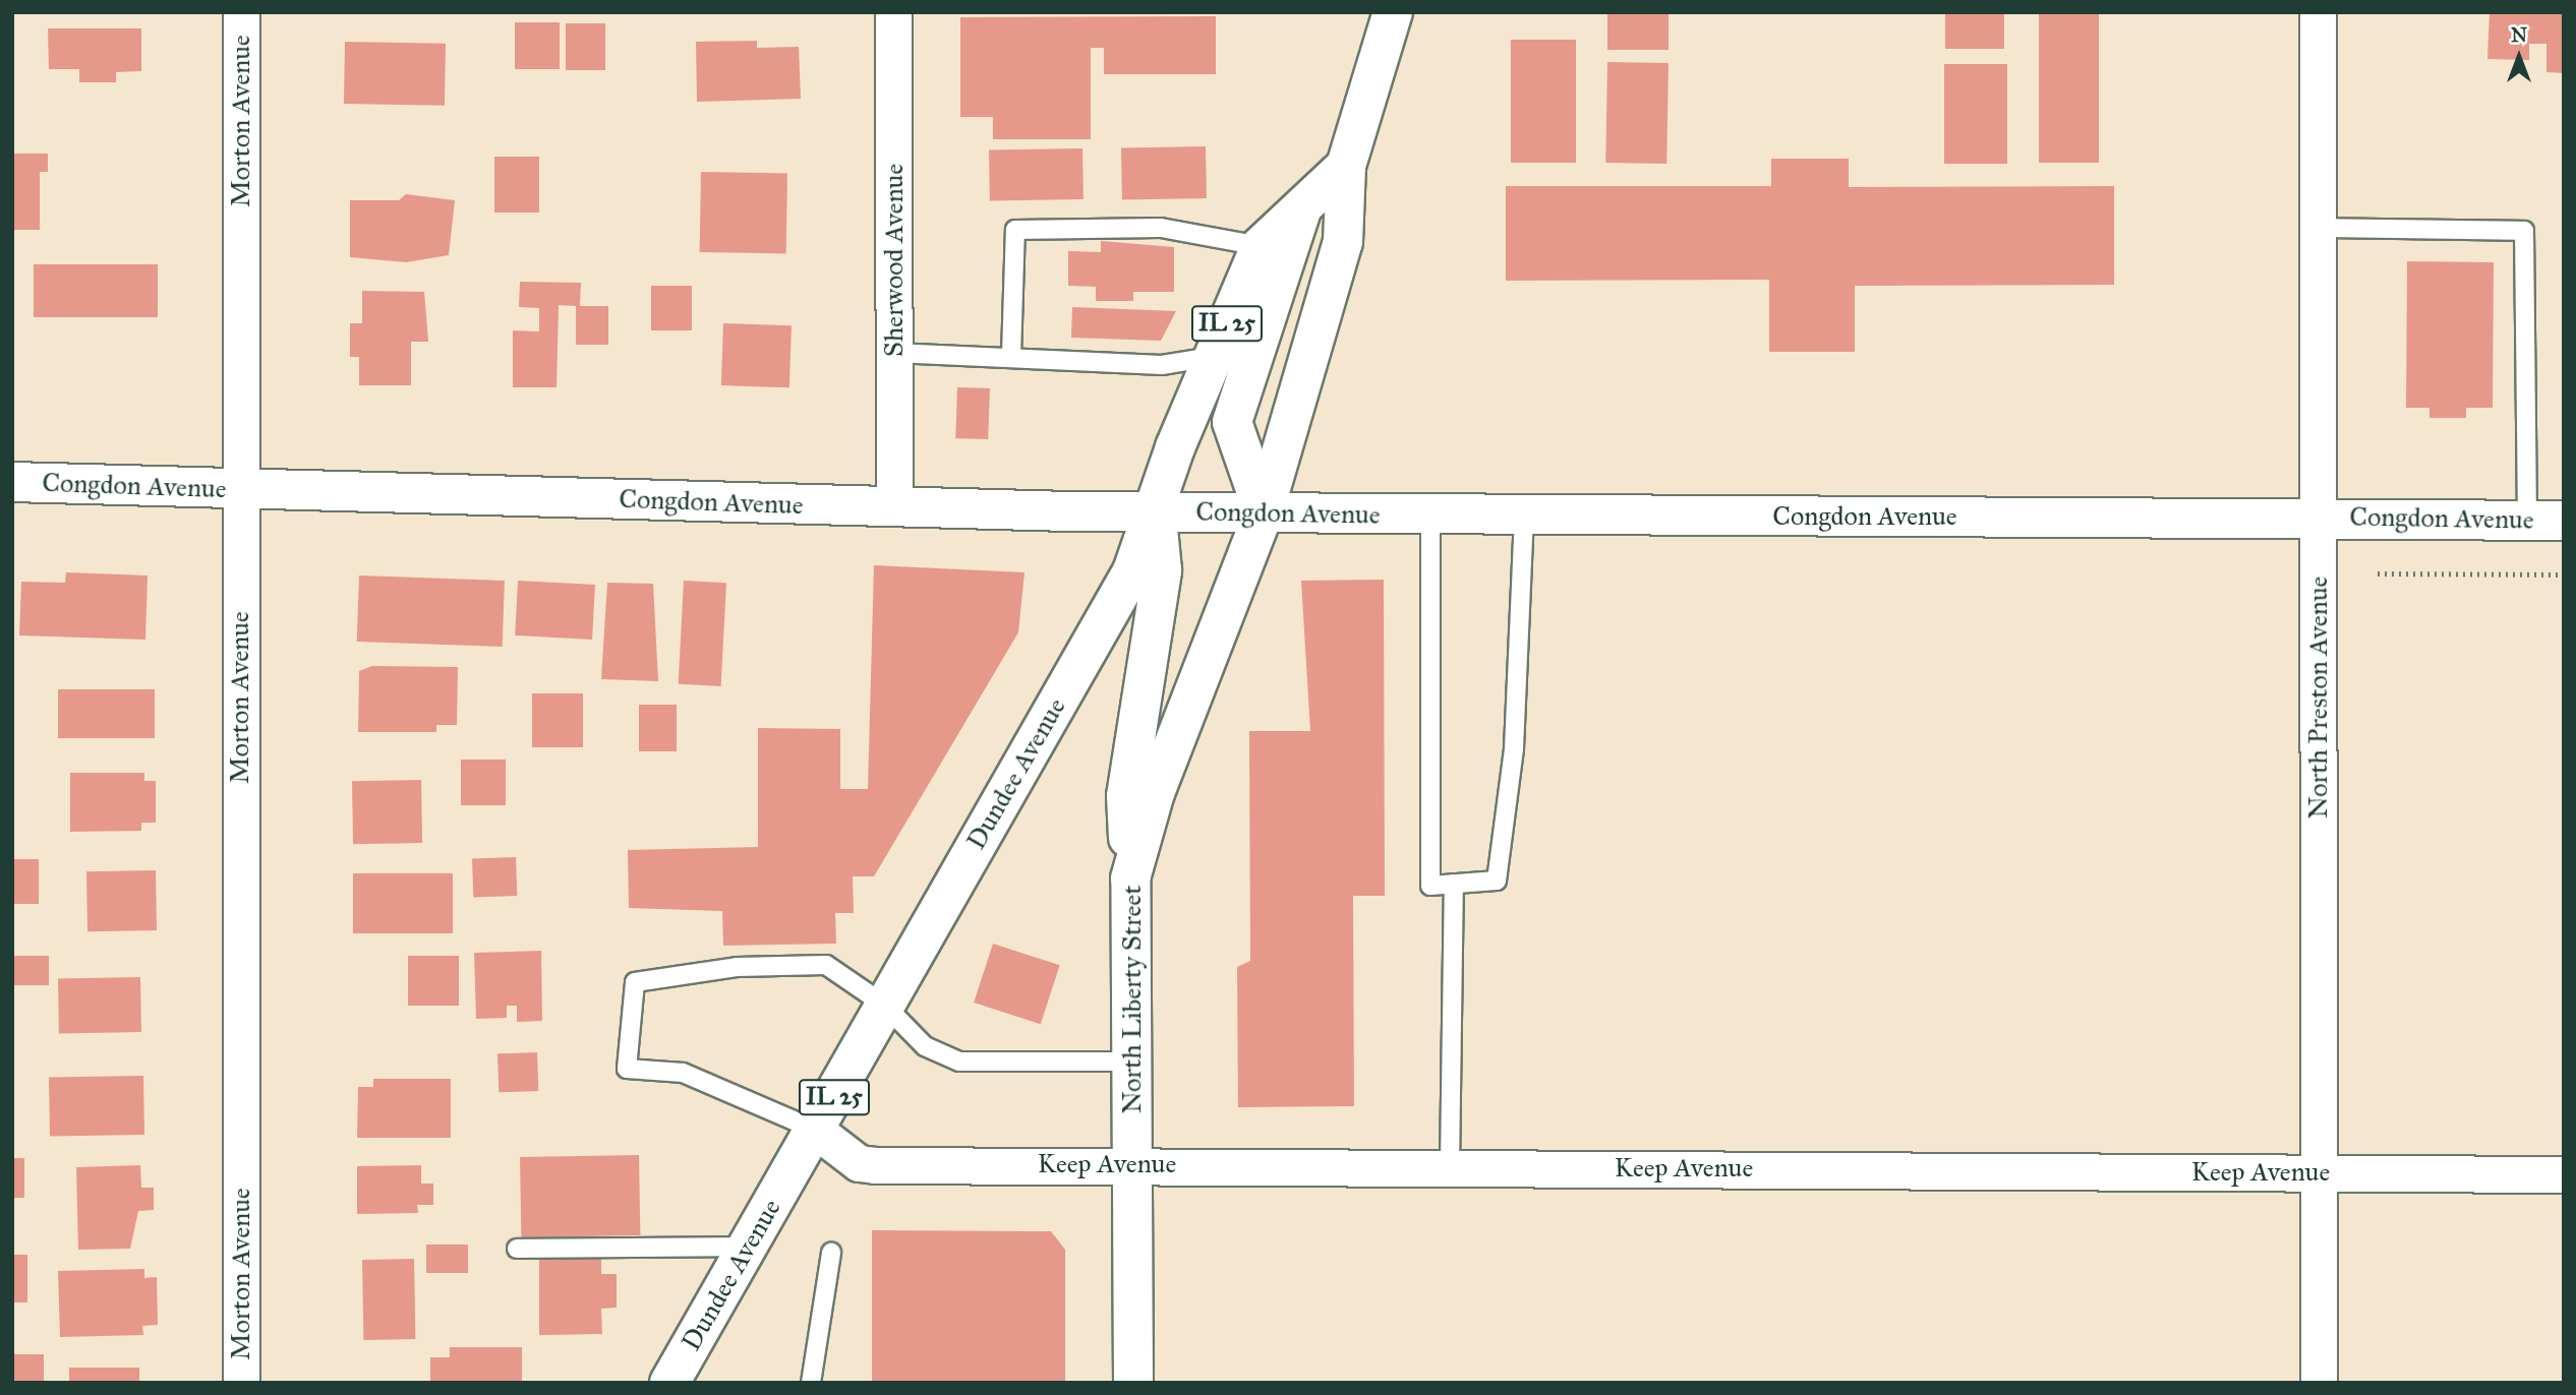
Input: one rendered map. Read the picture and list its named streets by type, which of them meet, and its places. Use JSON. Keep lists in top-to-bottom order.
{
  "streets": {
    "main road": [
      "IL 25",
      "Congdon Avenue",
      "Dundee Avenue",
      "North Liberty Street"
    ],
    "street": [
      "Morton Avenue",
      "Sherwood Avenue",
      "North Preston Avenue",
      "Keep Avenue"
    ]
  },
  "crossings": [
    ["Morton Avenue", "Congdon Avenue"],
    ["Sherwood Avenue", "Congdon Avenue"],
    ["Congdon Avenue", "North Preston Avenue"],
    ["Congdon Avenue", "Dundee Avenue"],
    ["Congdon Avenue", "North Liberty Street"],
    ["North Preston Avenue", "Keep Avenue"],
    ["Dundee Avenue", "North Liberty Street"],
    ["Dundee Avenue", "Keep Avenue"],
    ["North Liberty Street", "Keep Avenue"]
  ],
  "north": "top"
}
